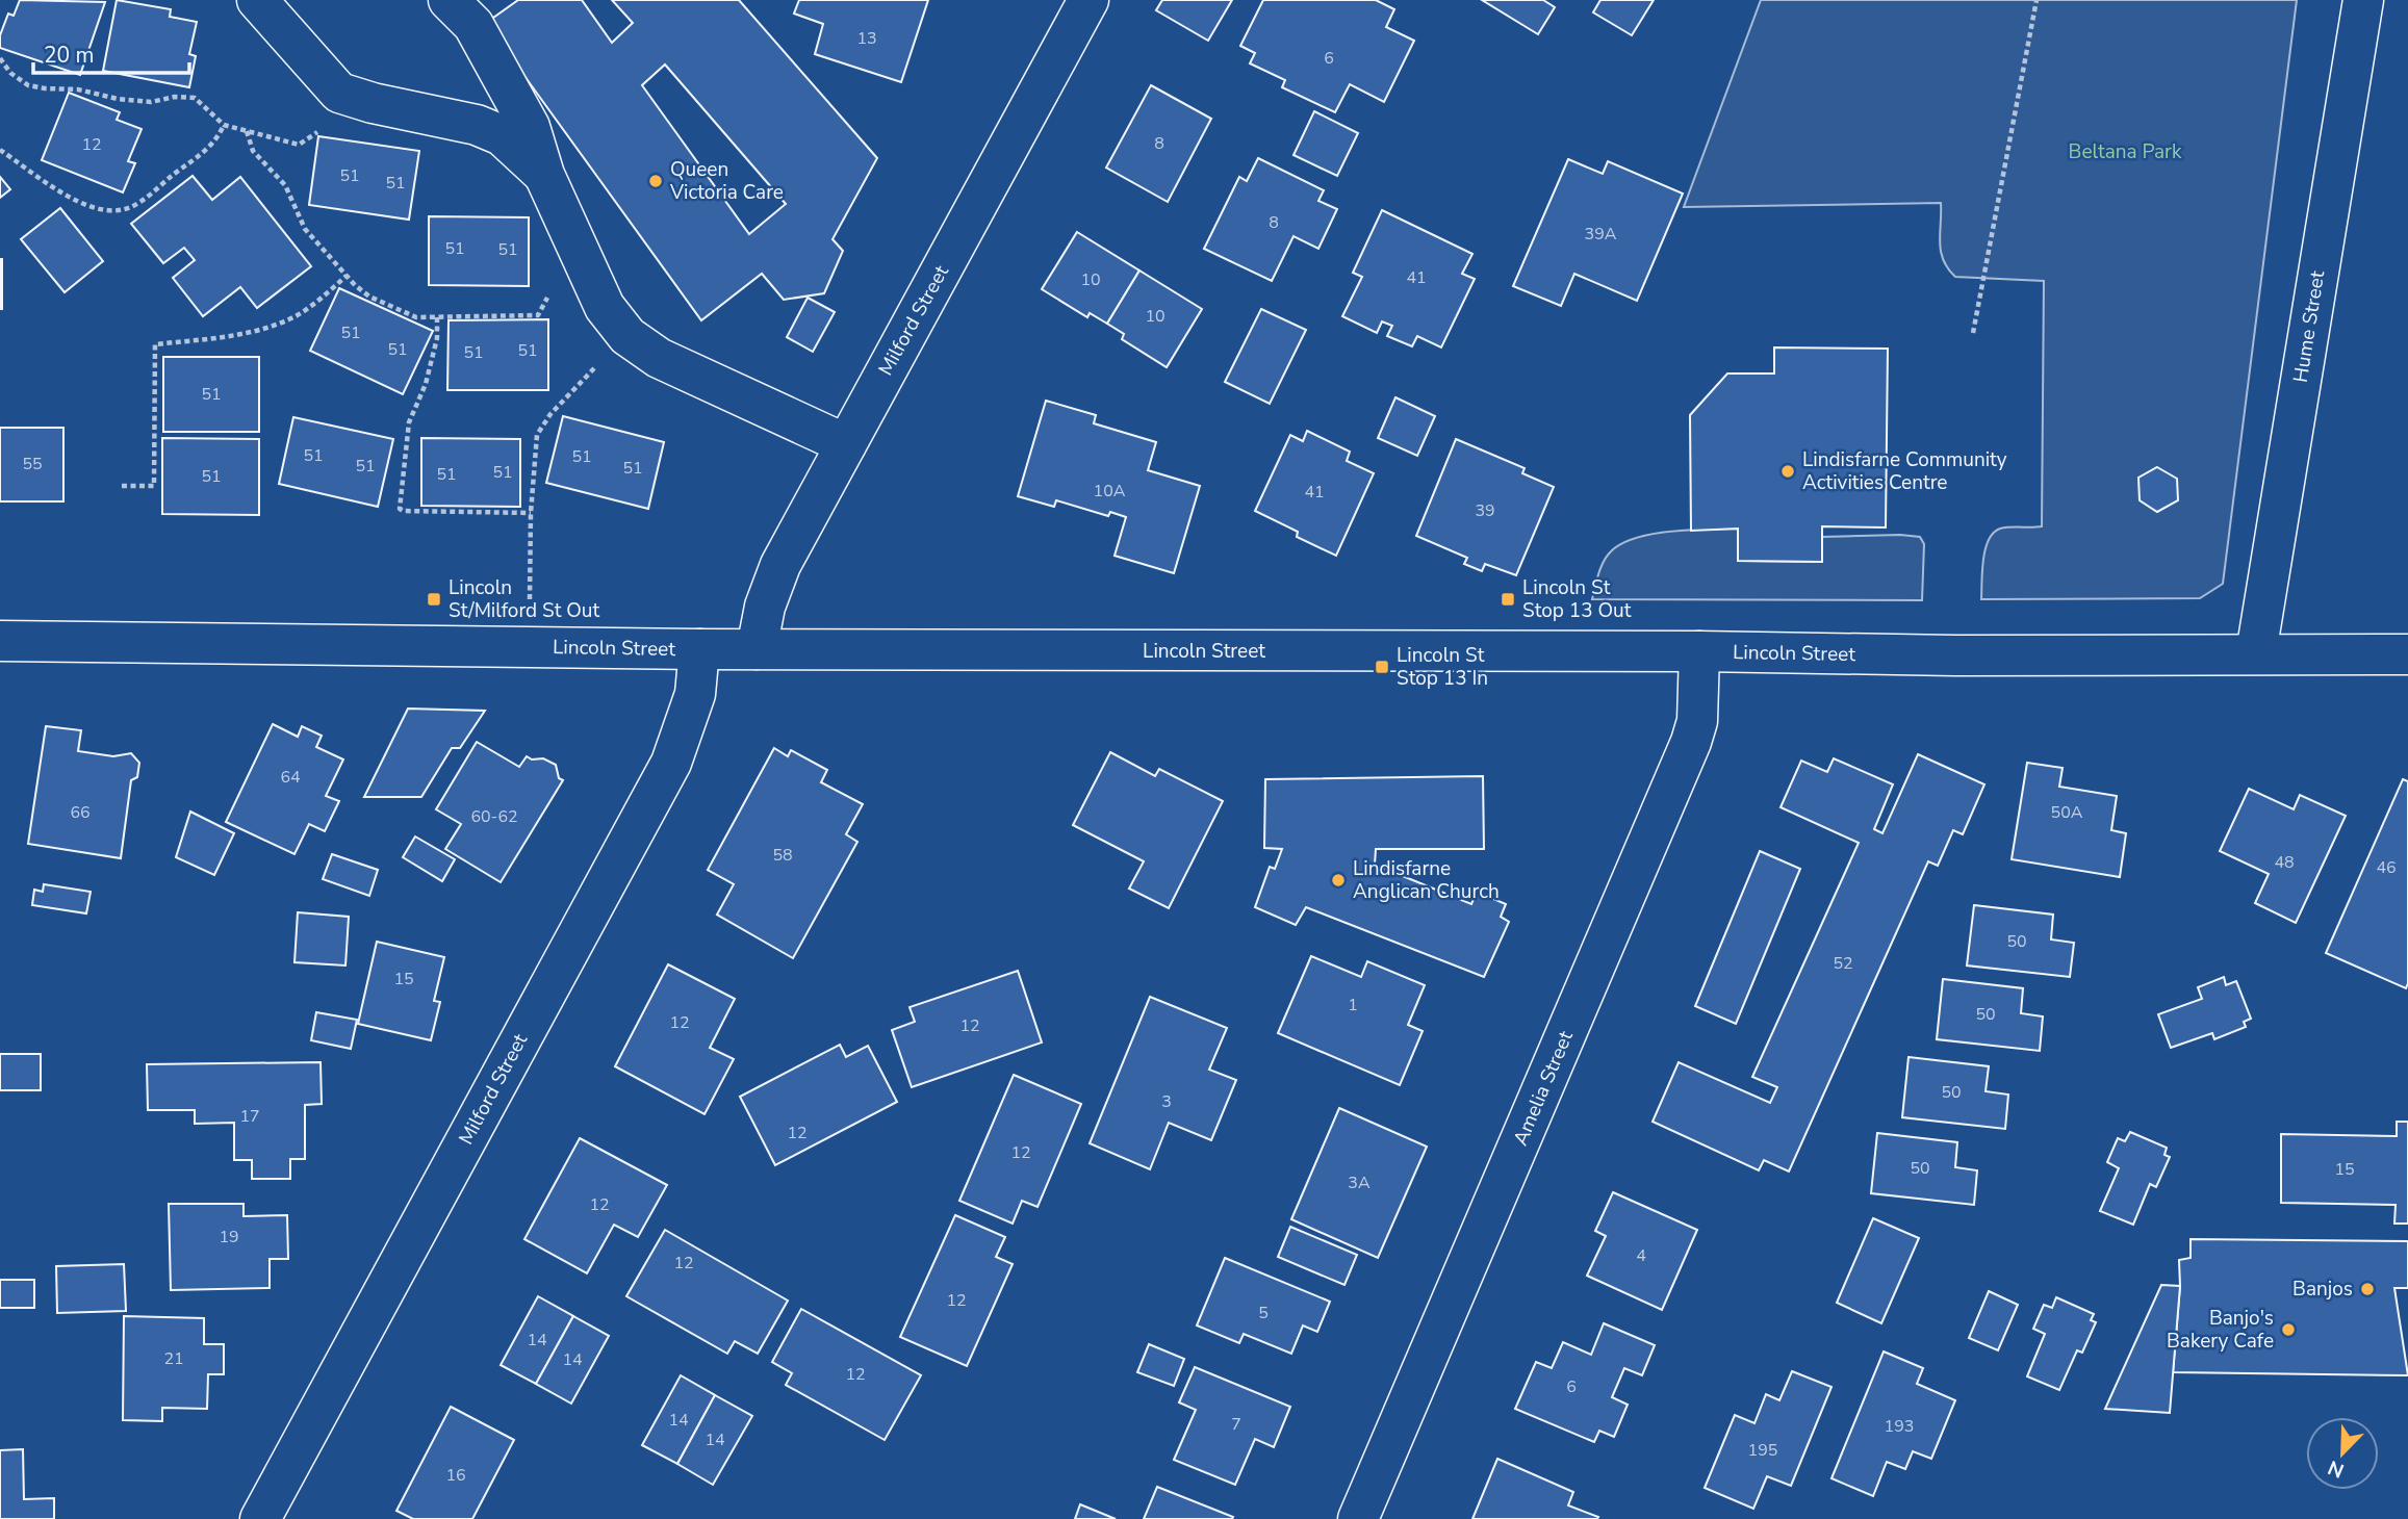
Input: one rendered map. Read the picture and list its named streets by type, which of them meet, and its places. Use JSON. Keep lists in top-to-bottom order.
{
  "streets": {
    "street": [
      "Milford Street",
      "Hume Street",
      "Lincoln Street",
      "Amelia Street"
    ]
  },
  "crossings": [
    ["Milford Street", "Lincoln Street"],
    ["Hume Street", "Lincoln Street"],
    ["Lincoln Street", "Amelia Street"]
  ],
  "parks": ["Beltana Park"],
  "places": {
    "other": [
      "Queen Victoria Care",
      "Lindisfarne Community Activities Centre",
      "Lindisfarne Anglican Church",
      "Banjos",
      "Banjo's Bakery Cafe"
    ],
    "transit": ["Lincoln St/Milford St Out", "Lincoln St Stop 13 Out", "Lincoln St Stop 13 In"]
  },
  "house_numbers": [
    "13",
    "6",
    "8",
    "12",
    "51",
    "51",
    "8",
    "39A",
    "51",
    "51",
    "41",
    "10",
    "10",
    "51",
    "51",
    "51",
    "51",
    "51",
    "51",
    "51",
    "55",
    "51",
    "51",
    "51",
    "51",
    "51",
    "10A",
    "41",
    "39",
    "64",
    "66",
    "50A",
    "60-62",
    "58",
    "48",
    "46",
    "50",
    "52",
    "15",
    "1",
    "50",
    "12",
    "12",
    "50",
    "3",
    "17",
    "12",
    "12",
    "50",
    "15",
    "3A",
    "12",
    "19",
    "4",
    "12",
    "12",
    "5",
    "14",
    "21",
    "14",
    "12",
    "6",
    "14",
    "7",
    "193",
    "14",
    "195",
    "16"
  ],
  "scale_bar": "20 m",
  "north": "bottom left"
}
